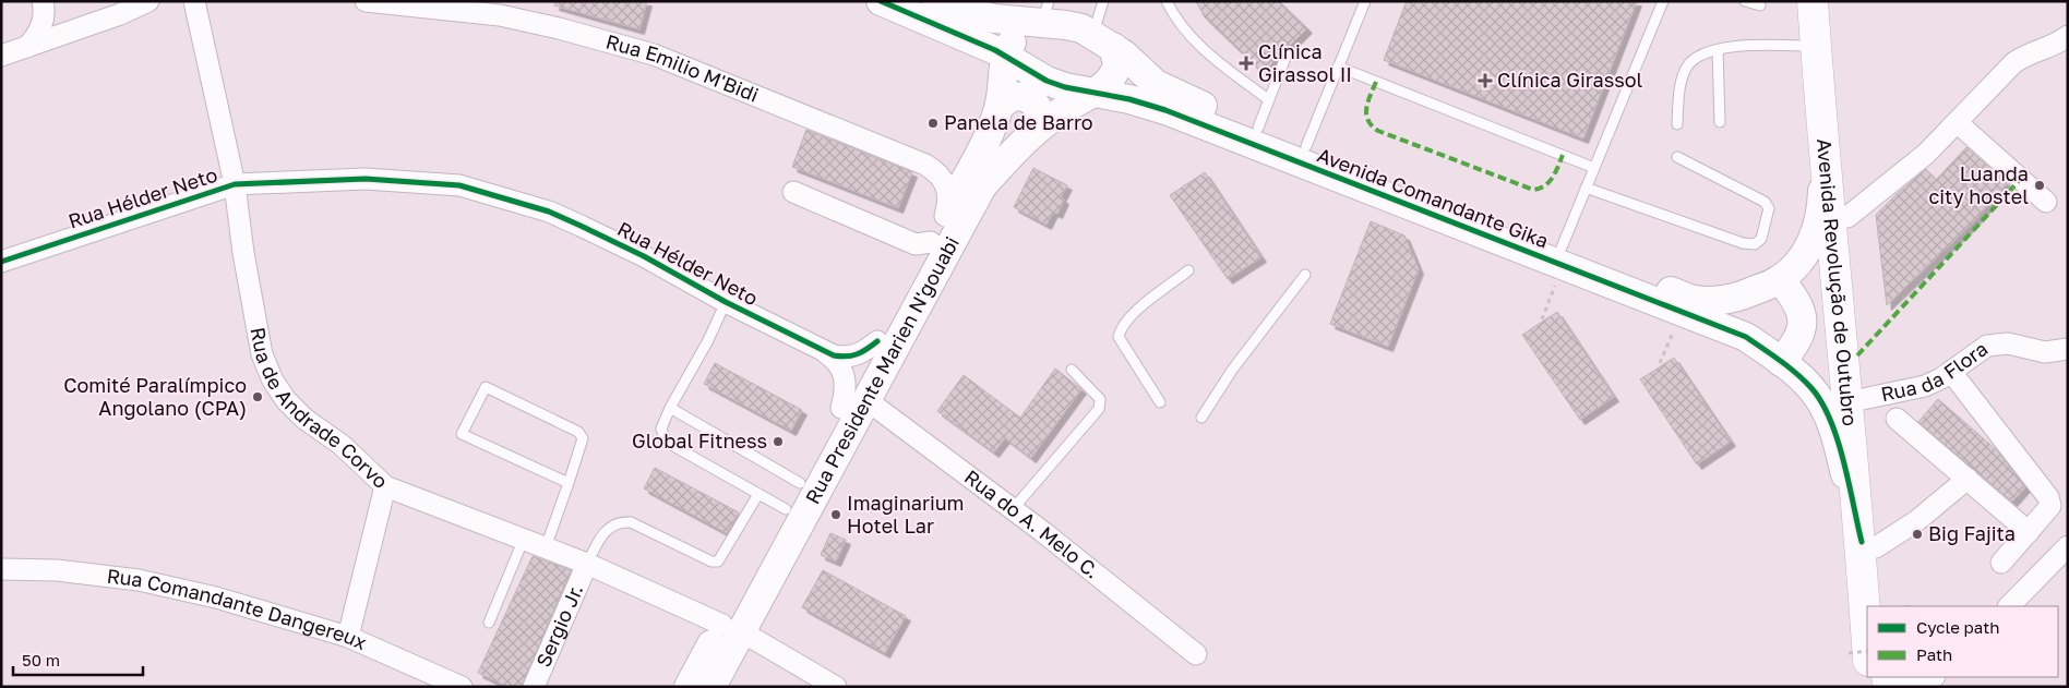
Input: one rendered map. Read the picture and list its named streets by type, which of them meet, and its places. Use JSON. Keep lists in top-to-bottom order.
{
  "streets": {
    "main road": ["Avenida Revolução de Outubro"],
    "street": [
      "Rua Emilio M'Bidi",
      "Rua Hélder Neto",
      "Avenida Comandante Gika",
      "Rua Presidente Marien N'gouabi",
      "Rua da Flora",
      "Rua de Andrade Corvo",
      "Rua do A. Melo C.",
      "Rua Comandante Dangereux",
      "Sergio Jr."
    ]
  },
  "crossings": [
    ["Rua Emilio M'Bidi", "Rua Presidente Marien N'gouabi"],
    ["Rua Hélder Neto", "Rua Presidente Marien N'gouabi"],
    ["Rua Hélder Neto", "Rua de Andrade Corvo"],
    ["Rua Hélder Neto", "Rua do A. Melo C."],
    ["Avenida Comandante Gika", "Avenida Revolução de Outubro"],
    ["Avenida Comandante Gika", "Rua Presidente Marien N'gouabi"],
    ["Avenida Revolução de Outubro", "Rua da Flora"],
    ["Rua Presidente Marien N'gouabi", "Rua de Andrade Corvo"],
    ["Rua Presidente Marien N'gouabi", "Rua do A. Melo C."],
    ["Rua de Andrade Corvo", "Sergio Jr."]
  ],
  "places": {
    "health": ["Clínica Girassol II", "Clínica Girassol"],
    "other": [
      "Panela de Barro",
      "Luanda city hostel",
      "Comité Paralímpico Angolano (CPA)",
      "Global Fitness",
      "Imaginarium Hotel Lar",
      "Big Fajita"
    ]
  },
  "legend": ["Cycle path", "Path"],
  "scale_bar": "50 m"
}
